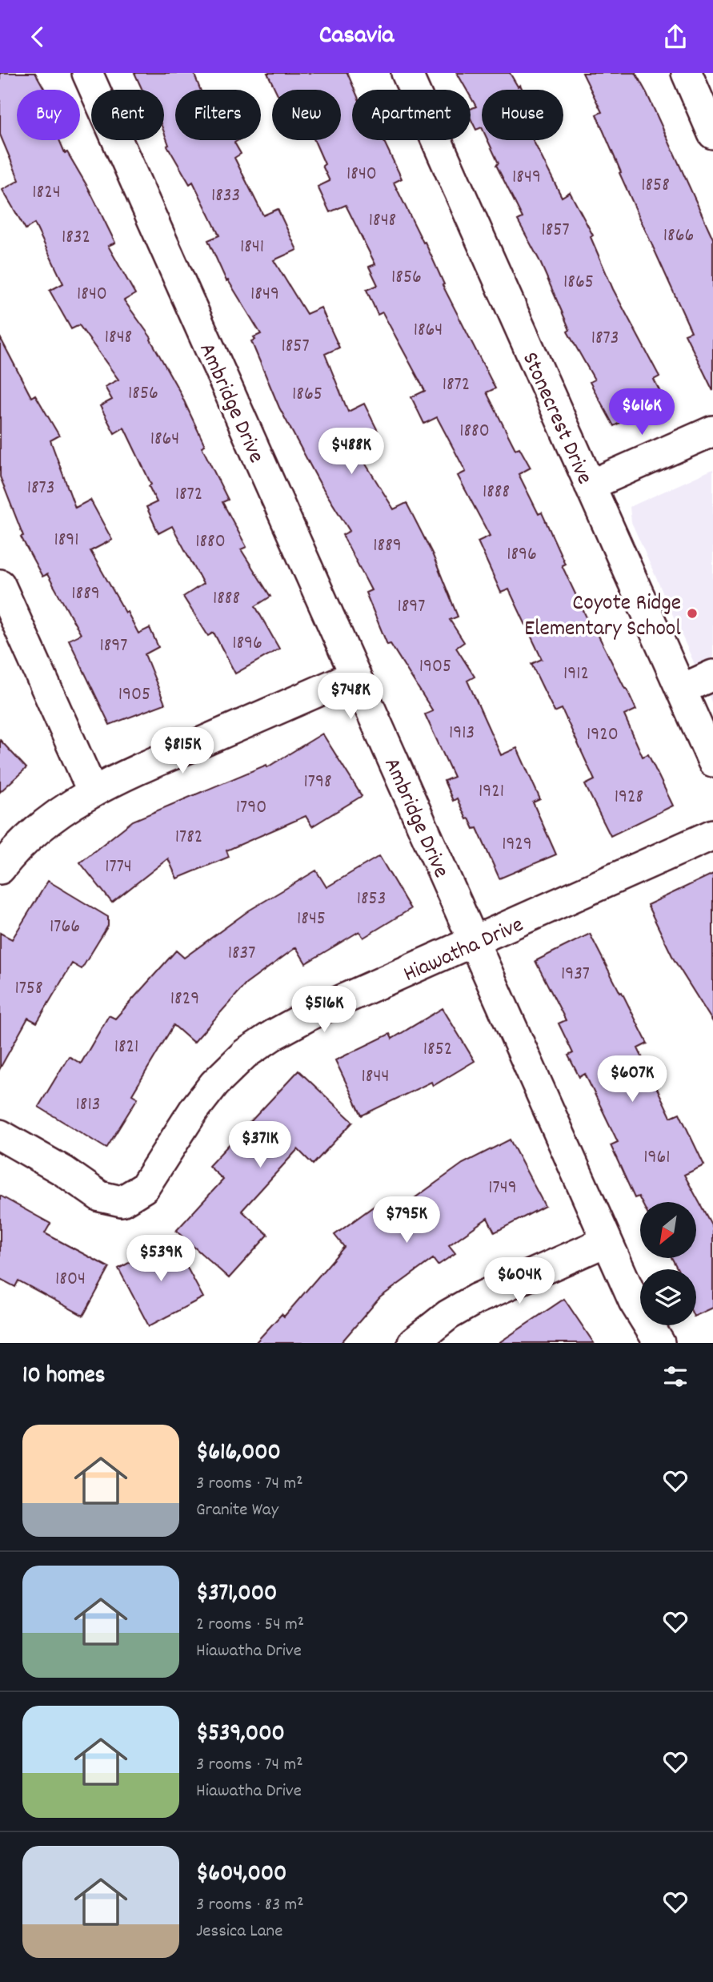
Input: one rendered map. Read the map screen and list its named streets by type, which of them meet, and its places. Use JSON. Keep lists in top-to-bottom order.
{
  "streets": {
    "street": ["Ambridge Drive", "Stonecrest Drive", "Hiawatha Drive"]
  },
  "crossings": [
    ["Ambridge Drive", "Hiawatha Drive"]
  ],
  "places": ["Coyote Ridge Elementary School"],
  "house_numbers": [
    "1840",
    "1849",
    "1858",
    "1824",
    "1833",
    "1848",
    "1857",
    "1866",
    "1832",
    "1841",
    "1856",
    "1865",
    "1840",
    "1849",
    "1864",
    "1848",
    "1873",
    "1857",
    "1872",
    "1856",
    "1865",
    "1880",
    "1864",
    "1873",
    "1888",
    "1872",
    "1891",
    "1880",
    "1889",
    "1896",
    "1889",
    "1888",
    "1897",
    "1896",
    "1897",
    "1905",
    "1912",
    "1905",
    "1913",
    "1920",
    "1798",
    "1921",
    "1928",
    "1790",
    "1782",
    "1929",
    "1774",
    "1853",
    "1845",
    "1766",
    "1837",
    "1937",
    "1758",
    "1829",
    "1821",
    "1852",
    "1844",
    "1813",
    "1961",
    "1749",
    "1804"
  ],
  "north": "bottom left",
  "page": {
    "header": "Casavia",
    "chip": [
      "Buy",
      "Rent",
      "Filters",
      "New",
      "Apartment",
      "House"
    ],
    "price": [
      "$616K",
      "$488K",
      "$748K",
      "$815K",
      "$516K",
      "$607K",
      "$371K",
      "$795K",
      "$539K",
      "$604K"
    ],
    "heading": "10 homes",
    "list": [
      {
        "name": "$616,000",
        "note": "3 rooms · 74 m² · Granite Way"
      },
      {
        "name": "$371,000",
        "note": "2 rooms · 54 m² · Hiawatha Drive"
      },
      {
        "name": "$539,000",
        "note": "3 rooms · 74 m² · Hiawatha Drive"
      },
      {
        "name": "$604,000",
        "note": "3 rooms · 83 m² · Jessica Lane"
      }
    ]
  }
}
